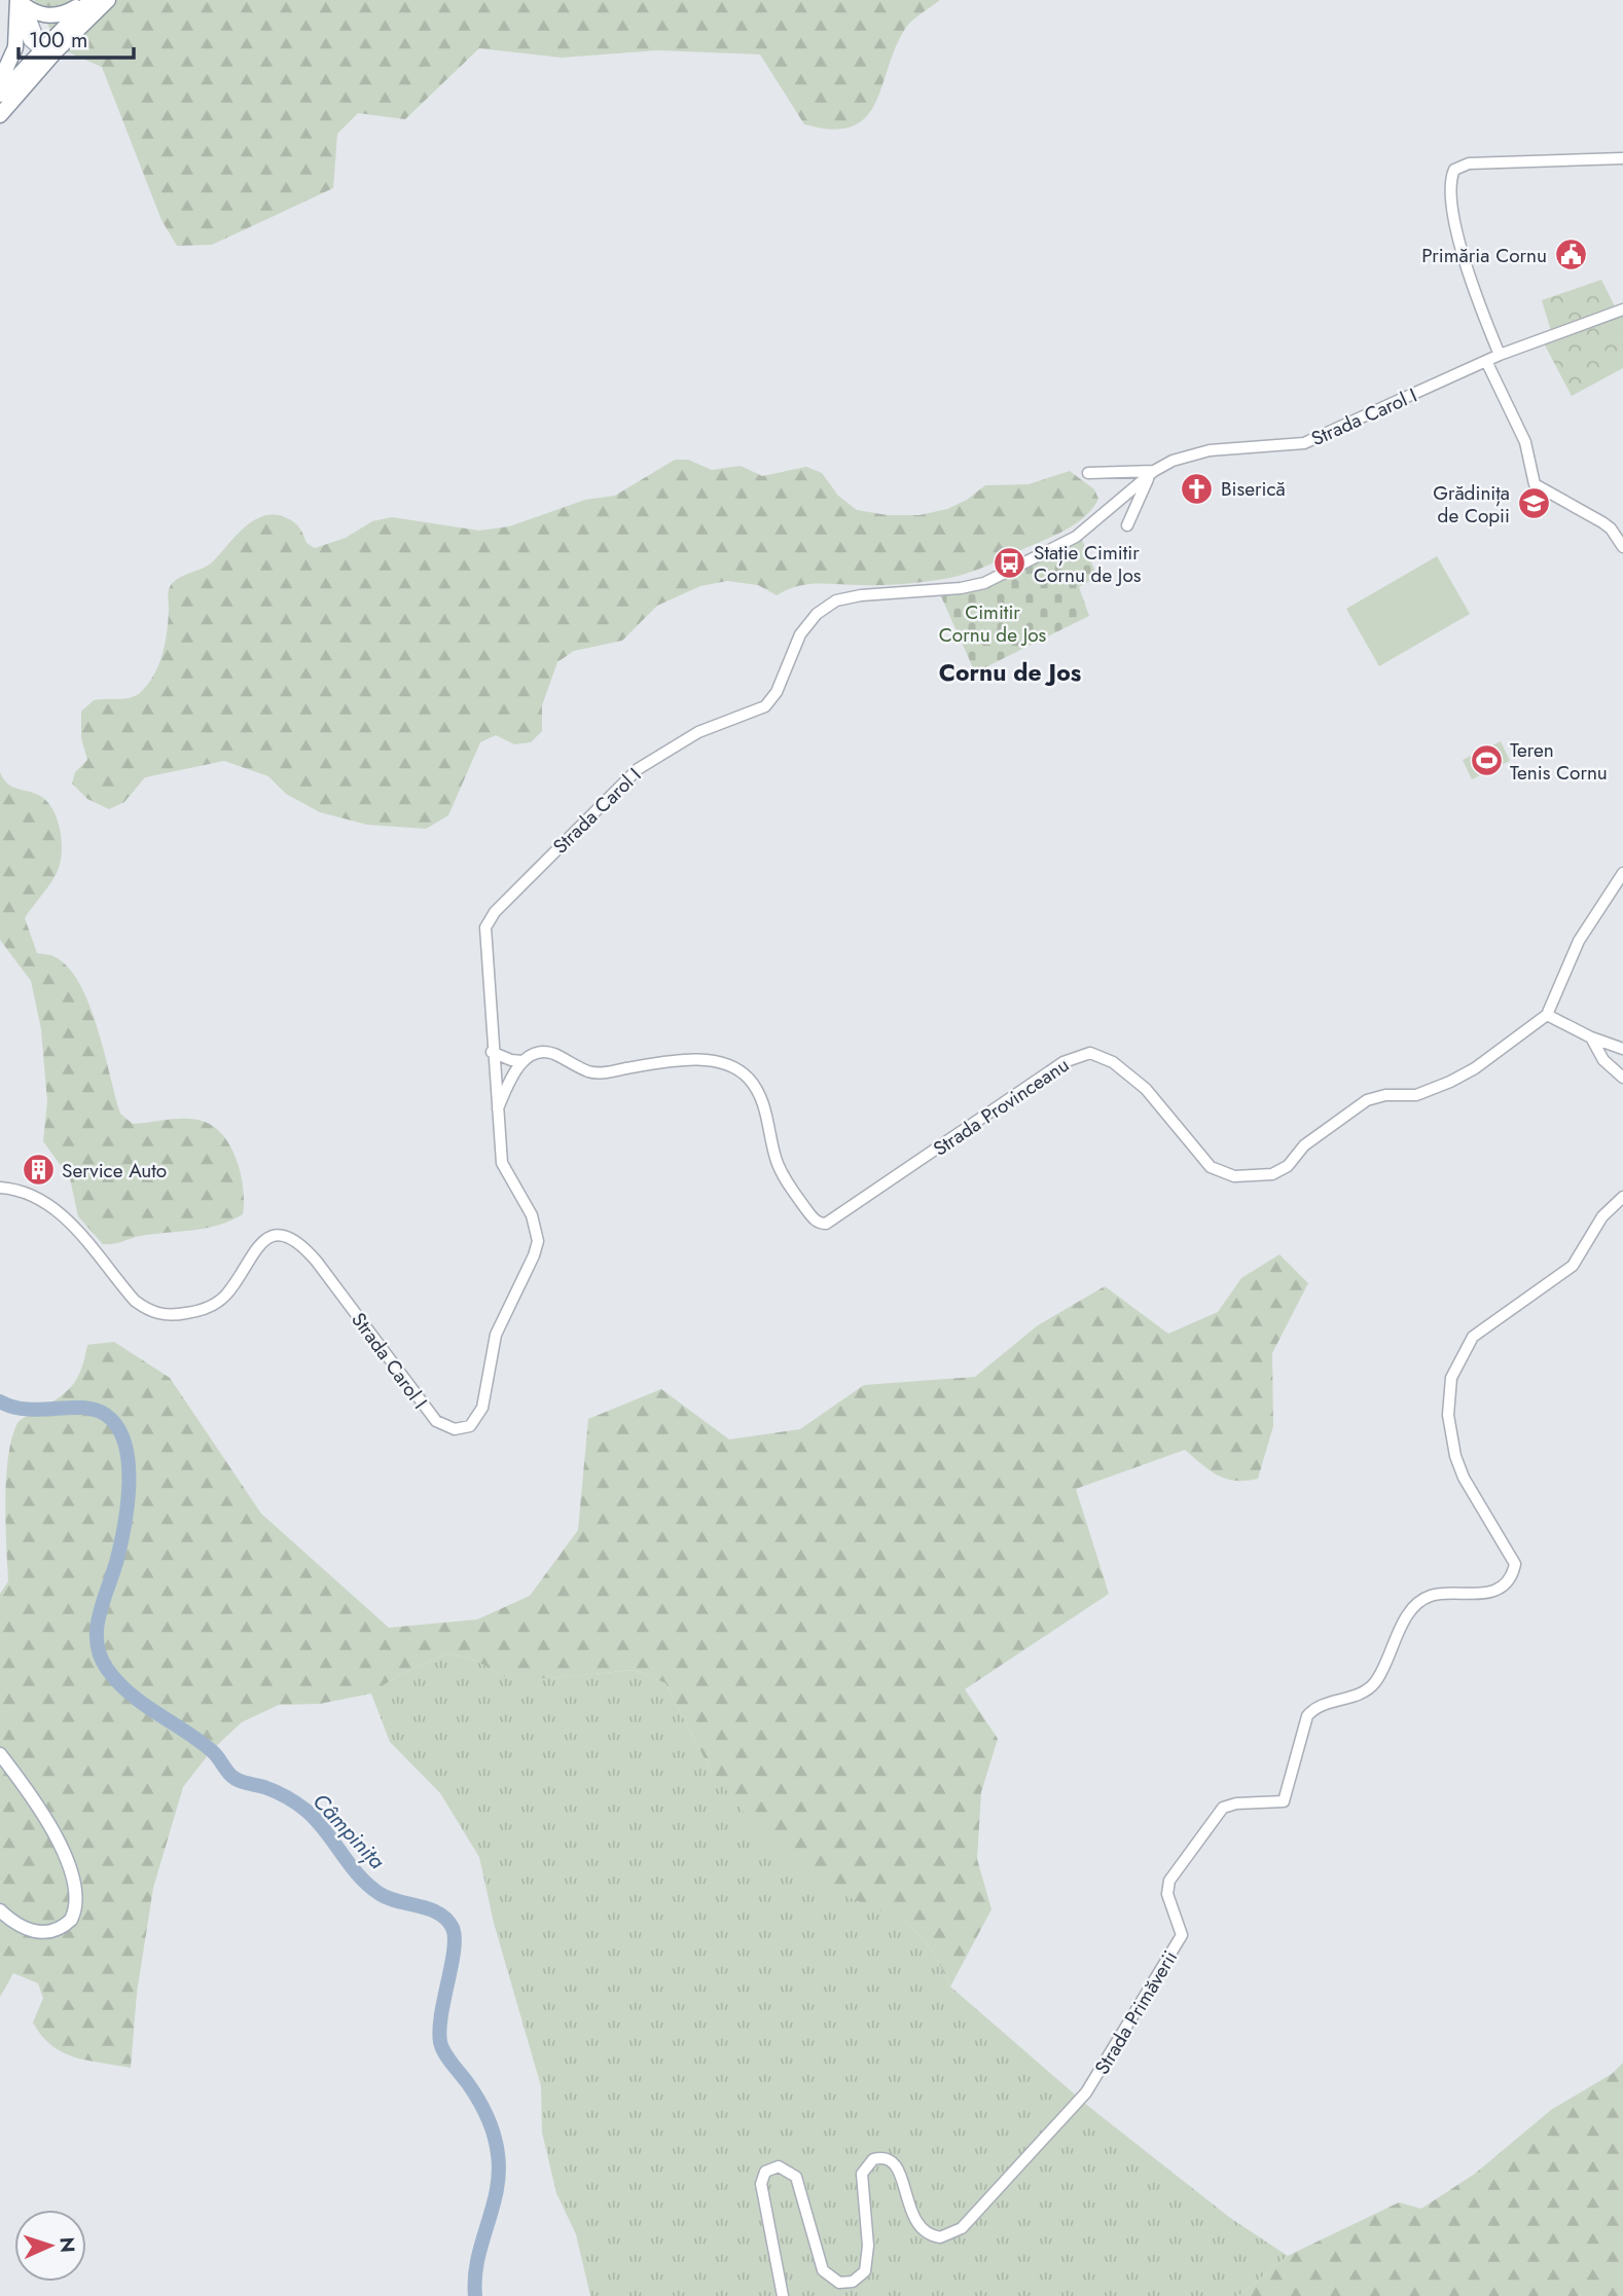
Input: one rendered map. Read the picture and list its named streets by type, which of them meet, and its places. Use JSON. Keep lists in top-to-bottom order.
{
  "streets": {
    "street": ["Strada Carol I", "Strada Provinceanu", "Strada Primăverii"]
  },
  "crossings": [
    ["Strada Carol I", "Strada Provinceanu"]
  ],
  "districts": ["Cornu de Jos"],
  "water": ["Câmpinița"],
  "parks": ["Cimitir Cornu de Jos"],
  "places": {
    "public building": ["Primăria Cornu"],
    "church": ["Biserică"],
    "school or university": ["Grădinița de Copii"],
    "bus stop": ["Stație Cimitir Cornu de Jos"],
    "sports": ["Teren Tenis Cornu"],
    "building": ["Service Auto"]
  },
  "scale_bar": "100 m",
  "north": "right"
}
